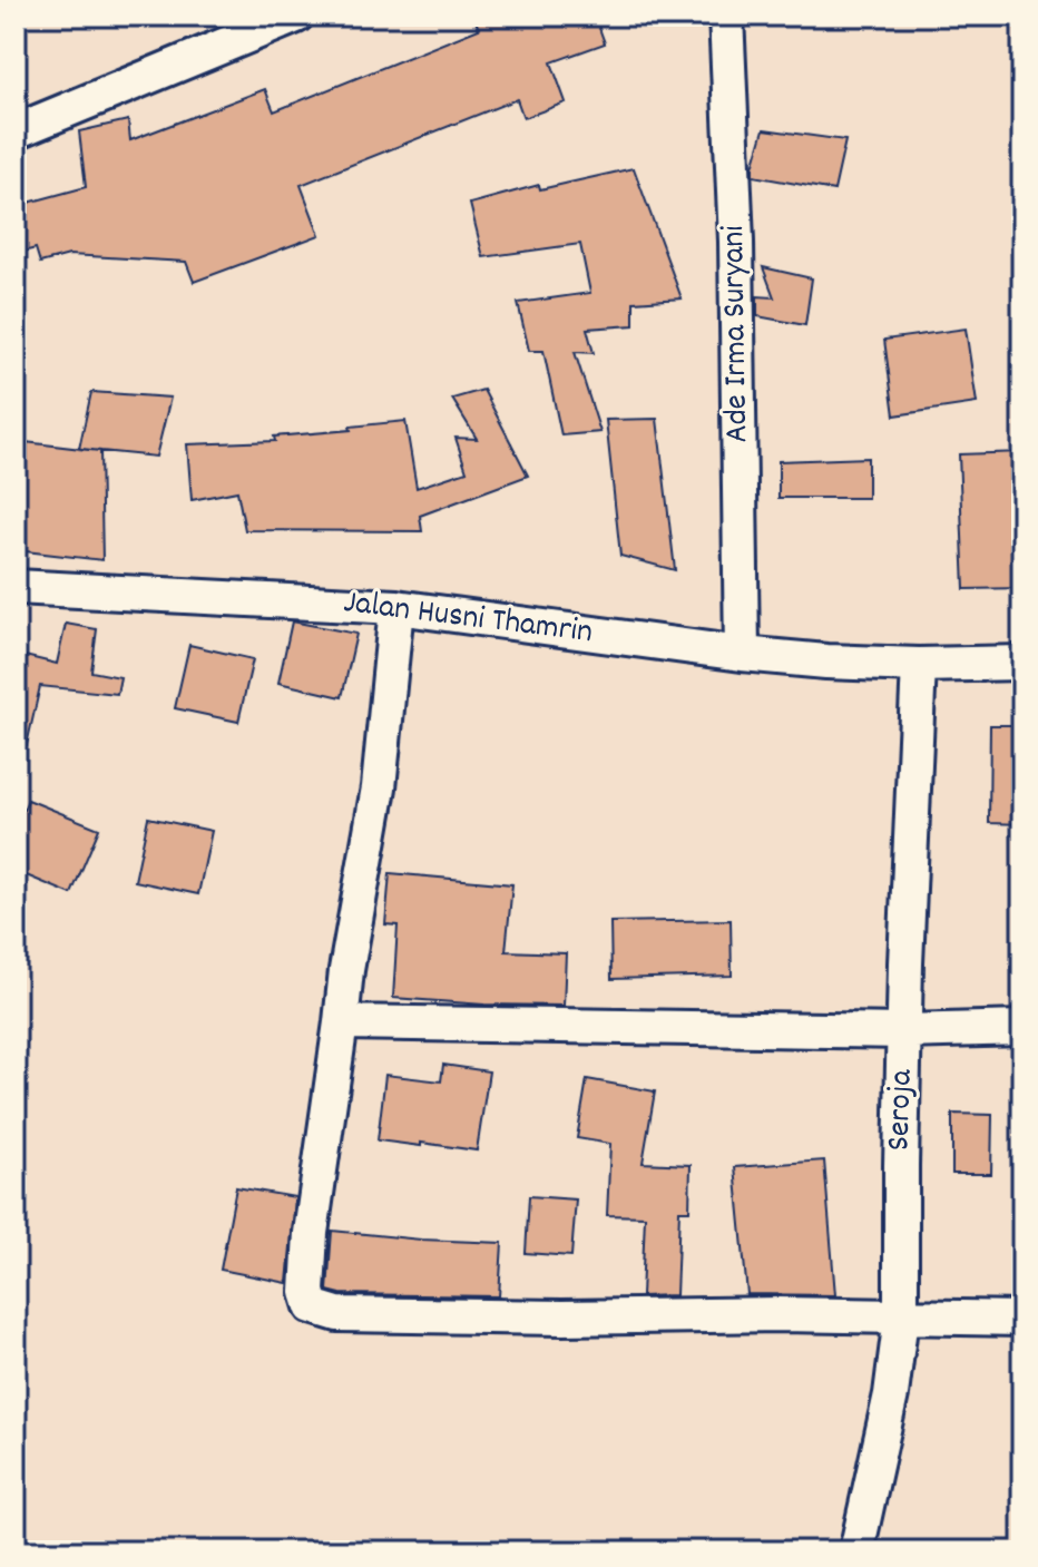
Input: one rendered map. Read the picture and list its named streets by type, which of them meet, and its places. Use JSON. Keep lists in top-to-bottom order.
{
  "streets": {
    "street": ["Ade Irma Suryani", "Jalan Husni Thamrin", "Seroja"]
  },
  "crossings": [
    ["Ade Irma Suryani", "Jalan Husni Thamrin"],
    ["Jalan Husni Thamrin", "Seroja"]
  ]
}
